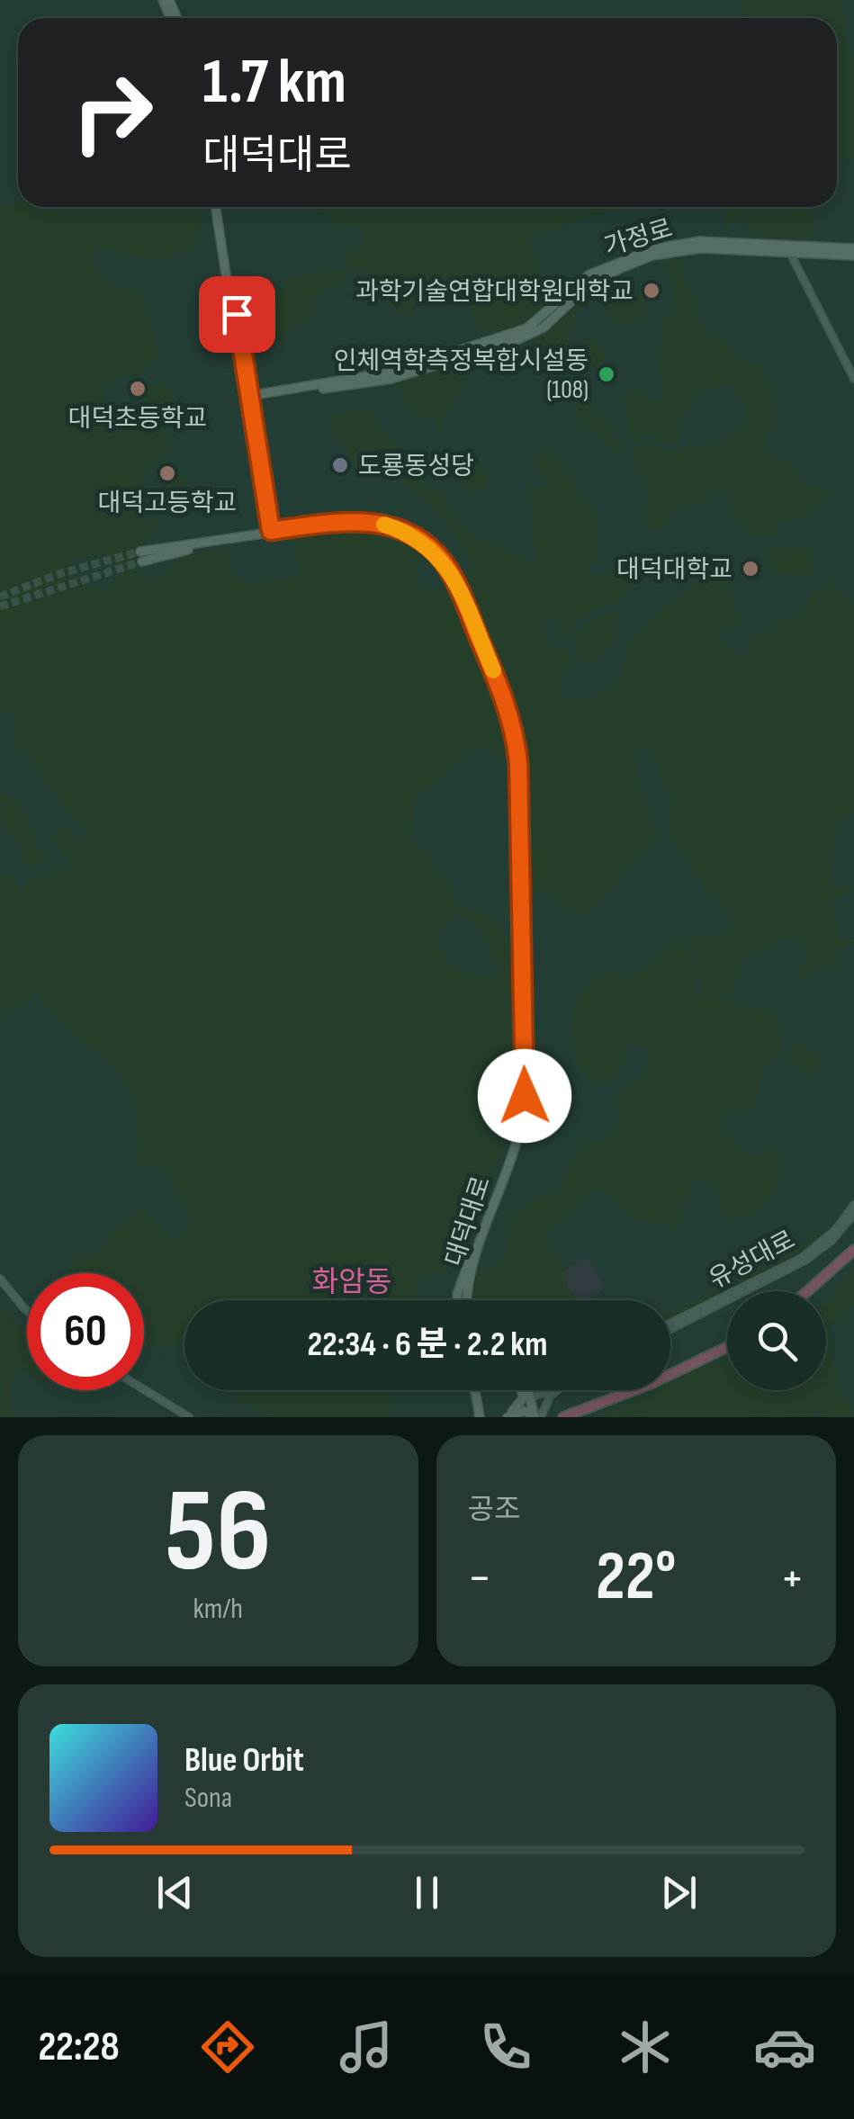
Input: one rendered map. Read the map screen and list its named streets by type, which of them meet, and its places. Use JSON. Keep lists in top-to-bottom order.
{
  "streets": {
    "main road": ["가정로", "대덕대로", "유성대로"]
  },
  "districts": ["화암동"],
  "places": [
    "과학기술연합대학원대학교",
    "인체역학측정복합시설동 (108)",
    "대덕초등학교",
    "도룡동성당",
    "대덕고등학교",
    "대덕대학교"
  ],
  "page": {
    "turn": ["1.7 km", "대덕대로"],
    "limit": "60",
    "trip": "22:34 · 6 분 · 2.2 km",
    "tile": [
      ["56", "km/h"],
      "공조"
    ],
    "heat": ["−", "22°", "+"],
    "song": ["Blue Orbit", "Sona"],
    "tabs": "22:28"
  }
}
